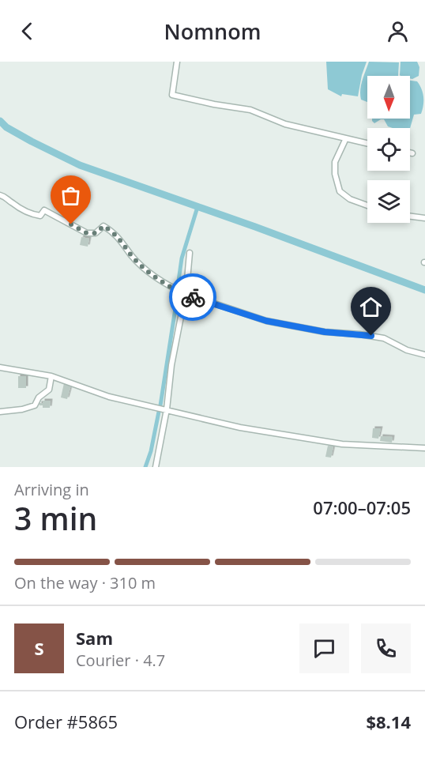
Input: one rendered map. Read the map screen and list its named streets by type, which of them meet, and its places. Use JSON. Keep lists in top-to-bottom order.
{
  "north": "bottom",
  "page": {
    "header": "Nomnom",
    "heading": ["3 min", "Arriving in", "07:00–07:05"],
    "panel": [
      "Sam",
      "Courier · 4.7",
      "Order #5865",
      "$8.14"
    ],
    "bar": "On the way · 310 m",
    "round": "S"
  }
}
